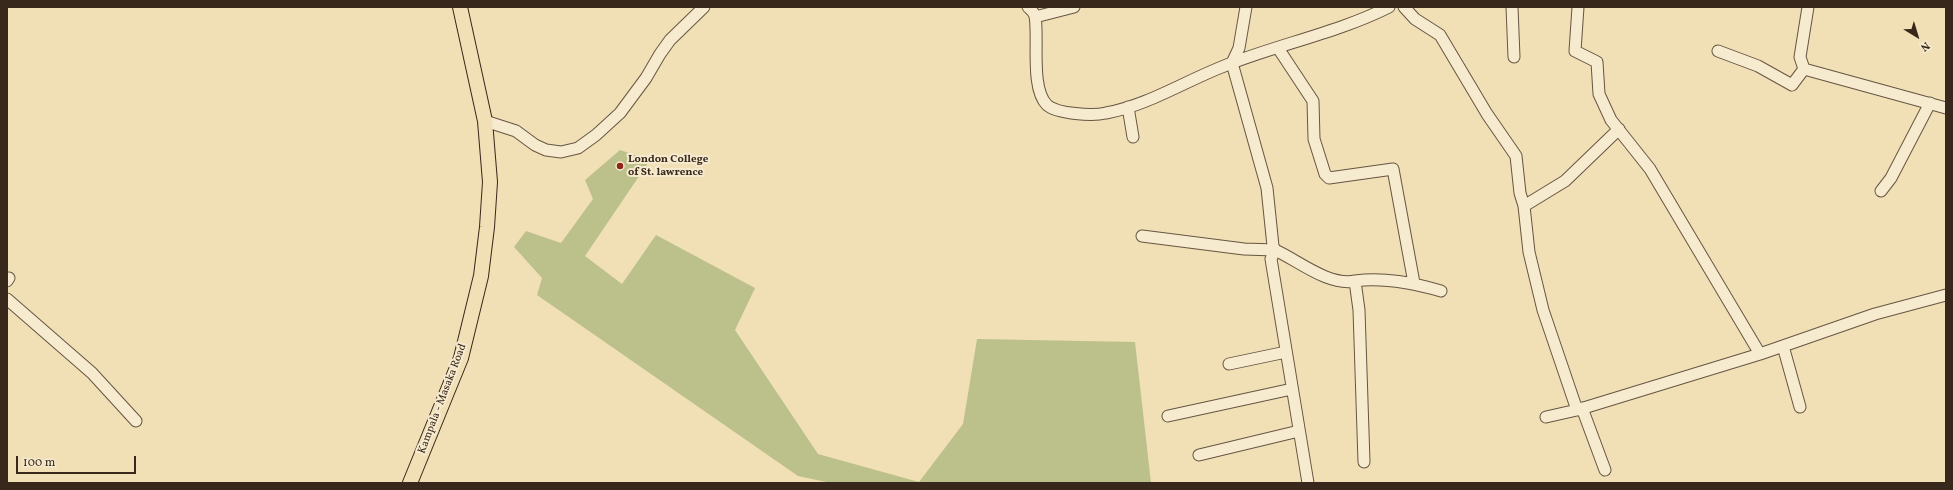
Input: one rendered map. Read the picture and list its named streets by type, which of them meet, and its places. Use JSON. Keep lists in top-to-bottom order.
{
  "streets": {
    "main road": ["Kampala - Masaka Road"]
  },
  "places": ["London College of St. lawrence"],
  "scale_bar": "100 m",
  "north": "bottom right"
}
